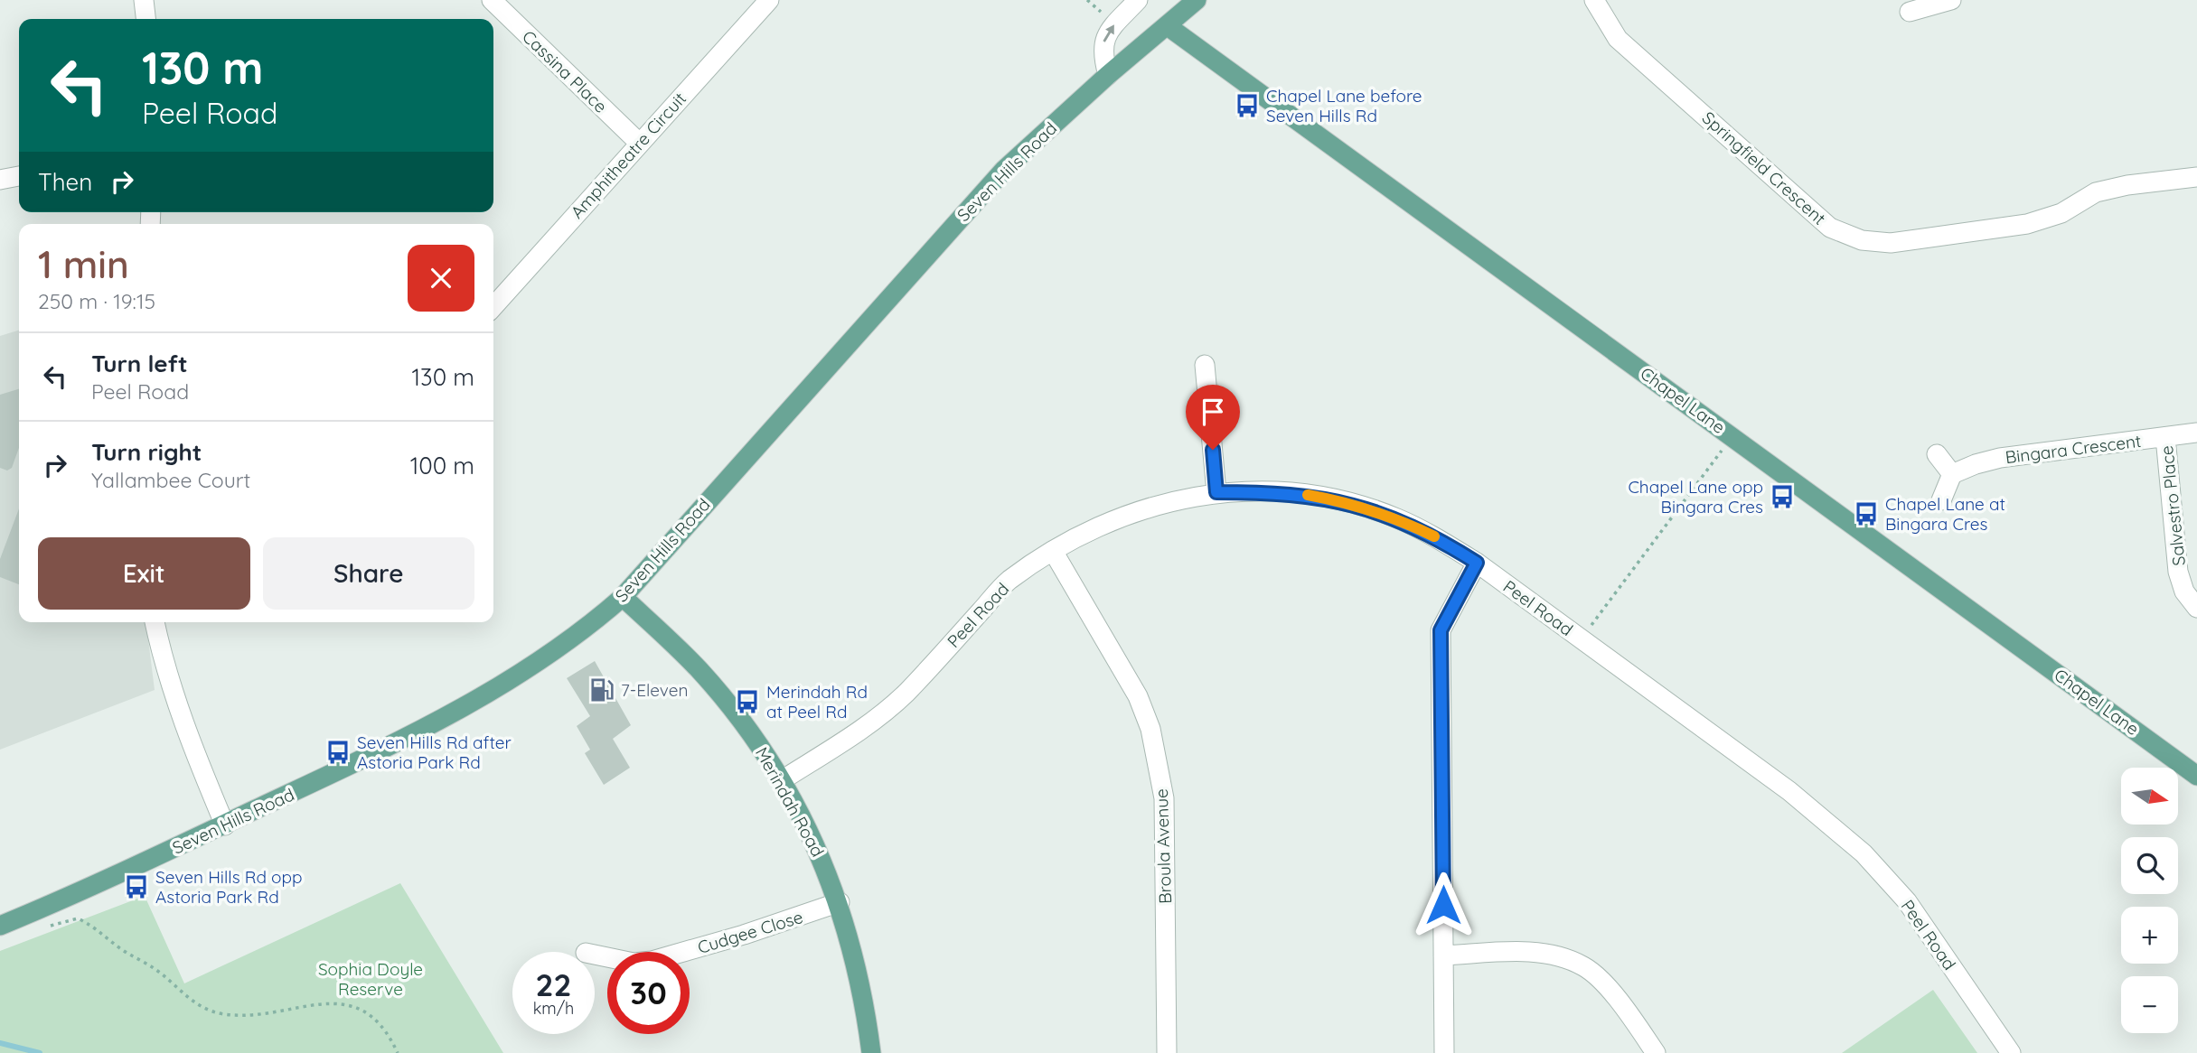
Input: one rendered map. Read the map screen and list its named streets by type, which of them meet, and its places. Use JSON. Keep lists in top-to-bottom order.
{
  "streets": {
    "main road": ["Seven Hills Road", "Chapel Lane", "Merindah Road"],
    "street": [
      "Cassina Place",
      "Amphitheatre Circuit",
      "Springfield Crescent",
      "Bingara Crescent",
      "Salvestro Place",
      "Peel Road",
      "Broula Avenue",
      "Cudgee Close"
    ]
  },
  "crossings": [
    ["Cassina Place", "Amphitheatre Circuit"],
    ["Seven Hills Road", "Chapel Lane"],
    ["Seven Hills Road", "Merindah Road"],
    ["Bingara Crescent", "Salvestro Place"],
    ["Peel Road", "Merindah Road"],
    ["Peel Road", "Broula Avenue"],
    ["Merindah Road", "Cudgee Close"]
  ],
  "parks": ["Sophia Doyle Reserve"],
  "places": {
    "bus stop": [
      "Chapel Lane before Seven Hills Rd",
      "Chapel Lane opp Bingara Cres",
      "Chapel Lane at Bingara Cres",
      "Merindah Rd at Peel Rd",
      "Seven Hills Rd after Astoria Park Rd",
      "Seven Hills Rd opp Astoria Park Rd"
    ],
    "fuel station": ["7-Eleven"]
  },
  "north": "right",
  "page": {
    "turn": ["130 m", "Peel Road"],
    "then": "Then",
    "heading": ["1 min", "250 m · 19:15"],
    "list": [
      {
        "name": "Turn left",
        "note": "Peel Road",
        "value": "130 m"
      },
      {
        "name": "Turn right",
        "note": "Yallambee Court",
        "value": "100 m"
      }
    ],
    "buttons": ["Exit", "Share"],
    "map_buttons": ["+", "−"],
    "speed": "22 km/h",
    "limit": "30"
  }
}
